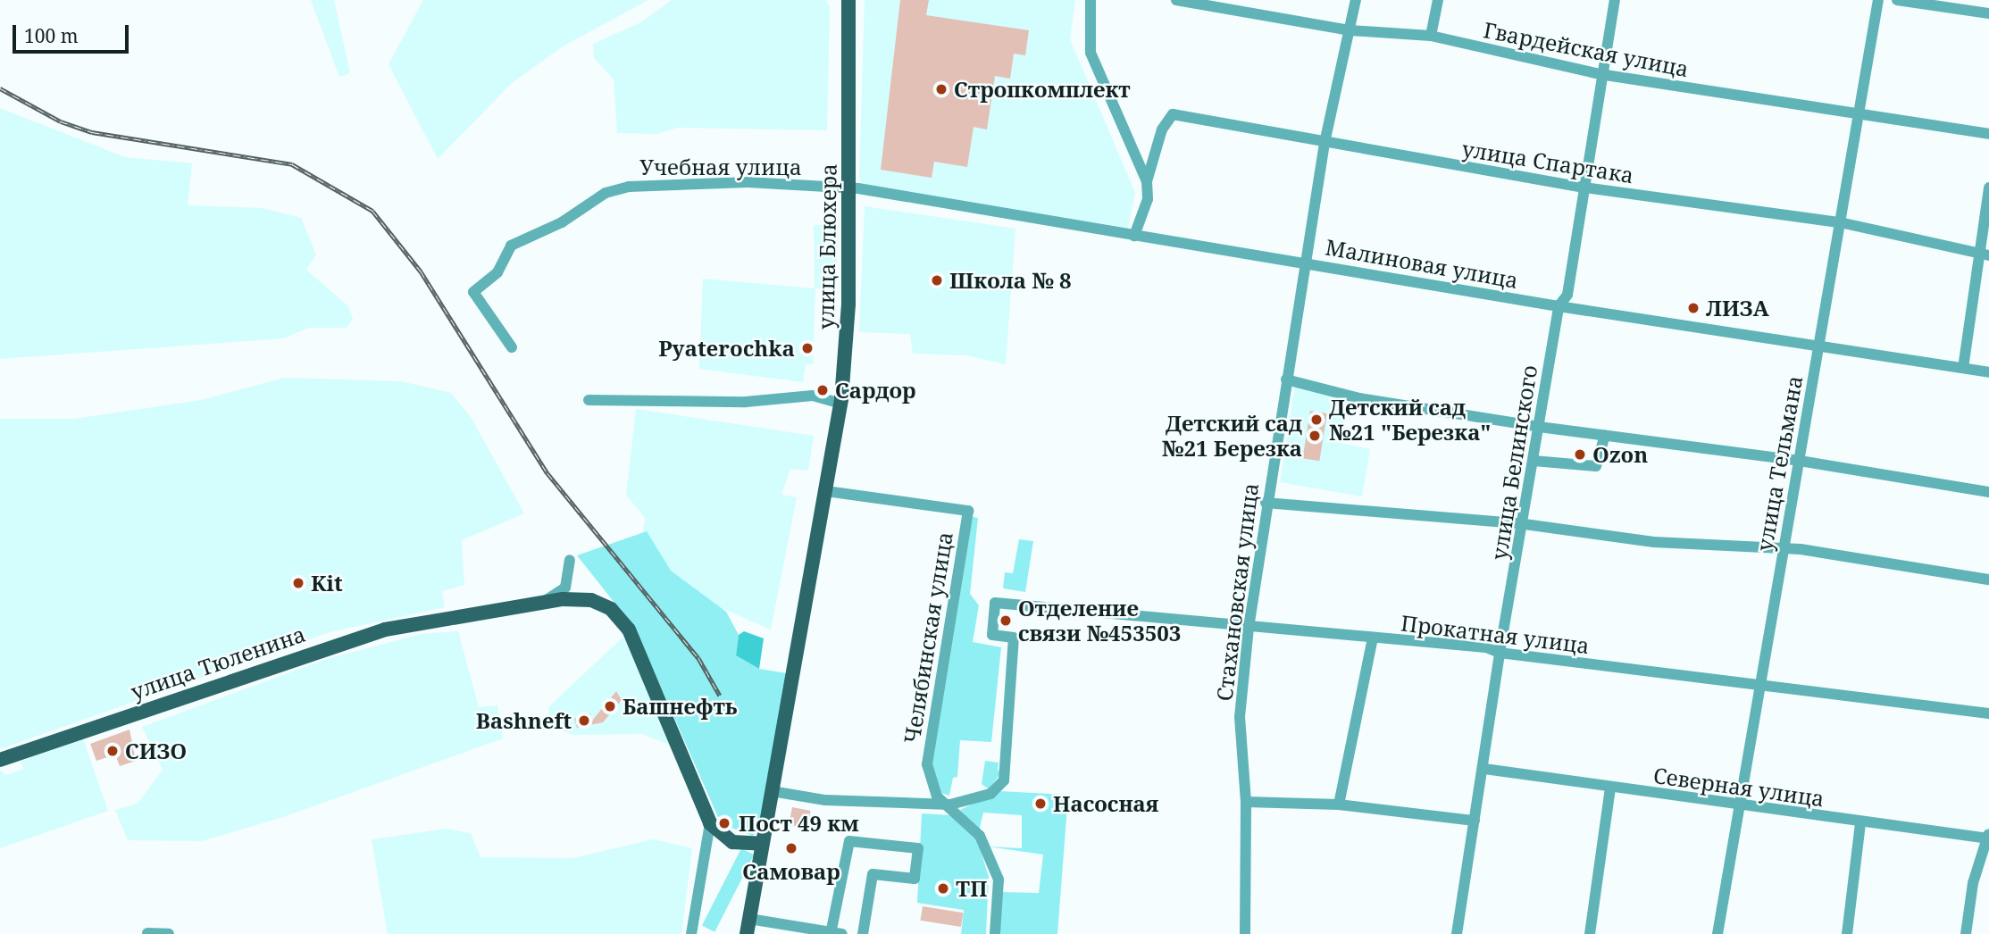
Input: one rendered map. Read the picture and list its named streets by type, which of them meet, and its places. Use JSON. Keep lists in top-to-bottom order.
{
  "streets": {
    "main road": ["улица Блюхера", "улица Тюленина"],
    "street": [
      "Гвардейская улица",
      "улица Спартака",
      "Учебная улица",
      "Малиновая улица",
      "улица Белинского",
      "улица Тельмана",
      "Стахановская улица",
      "Прокатная улица",
      "Челябинская улица",
      "Северная улица"
    ]
  },
  "crossings": [
    ["Гвардейская улица", "улица Белинского"],
    ["Гвардейская улица", "улица Тельмана"],
    ["Гвардейская улица", "Стахановская улица"],
    ["улица Спартака", "улица Белинского"],
    ["улица Спартака", "улица Тельмана"],
    ["улица Спартака", "Стахановская улица"],
    ["Учебная улица", "улица Блюхера"],
    ["Учебная улица", "Малиновая улица"],
    ["улица Блюхера", "Малиновая улица"],
    ["улица Блюхера", "Челябинская улица"],
    ["Малиновая улица", "улица Белинского"],
    ["Малиновая улица", "улица Тельмана"],
    ["Малиновая улица", "Стахановская улица"],
    ["улица Белинского", "Прокатная улица"],
    ["улица Белинского", "Северная улица"],
    ["улица Тельмана", "Прокатная улица"],
    ["улица Тельмана", "Северная улица"],
    ["Стахановская улица", "Прокатная улица"],
    ["Прокатная улица", "Челябинская улица"]
  ],
  "places": [
    "Стропкомплект",
    "Школа № 8",
    "ЛИЗА",
    "Pyaterochka",
    "Сардор",
    "Детский сад №21 \"Березка\"",
    "Детский сад №21 Березка",
    "Ozon",
    "Kit",
    "Отделение связи №453503",
    "Башнефть",
    "Bashneft",
    "СИЗО",
    "Насосная",
    "Пост 49 км",
    "Самовар",
    "ТП"
  ],
  "scale_bar": "100 m"
}
